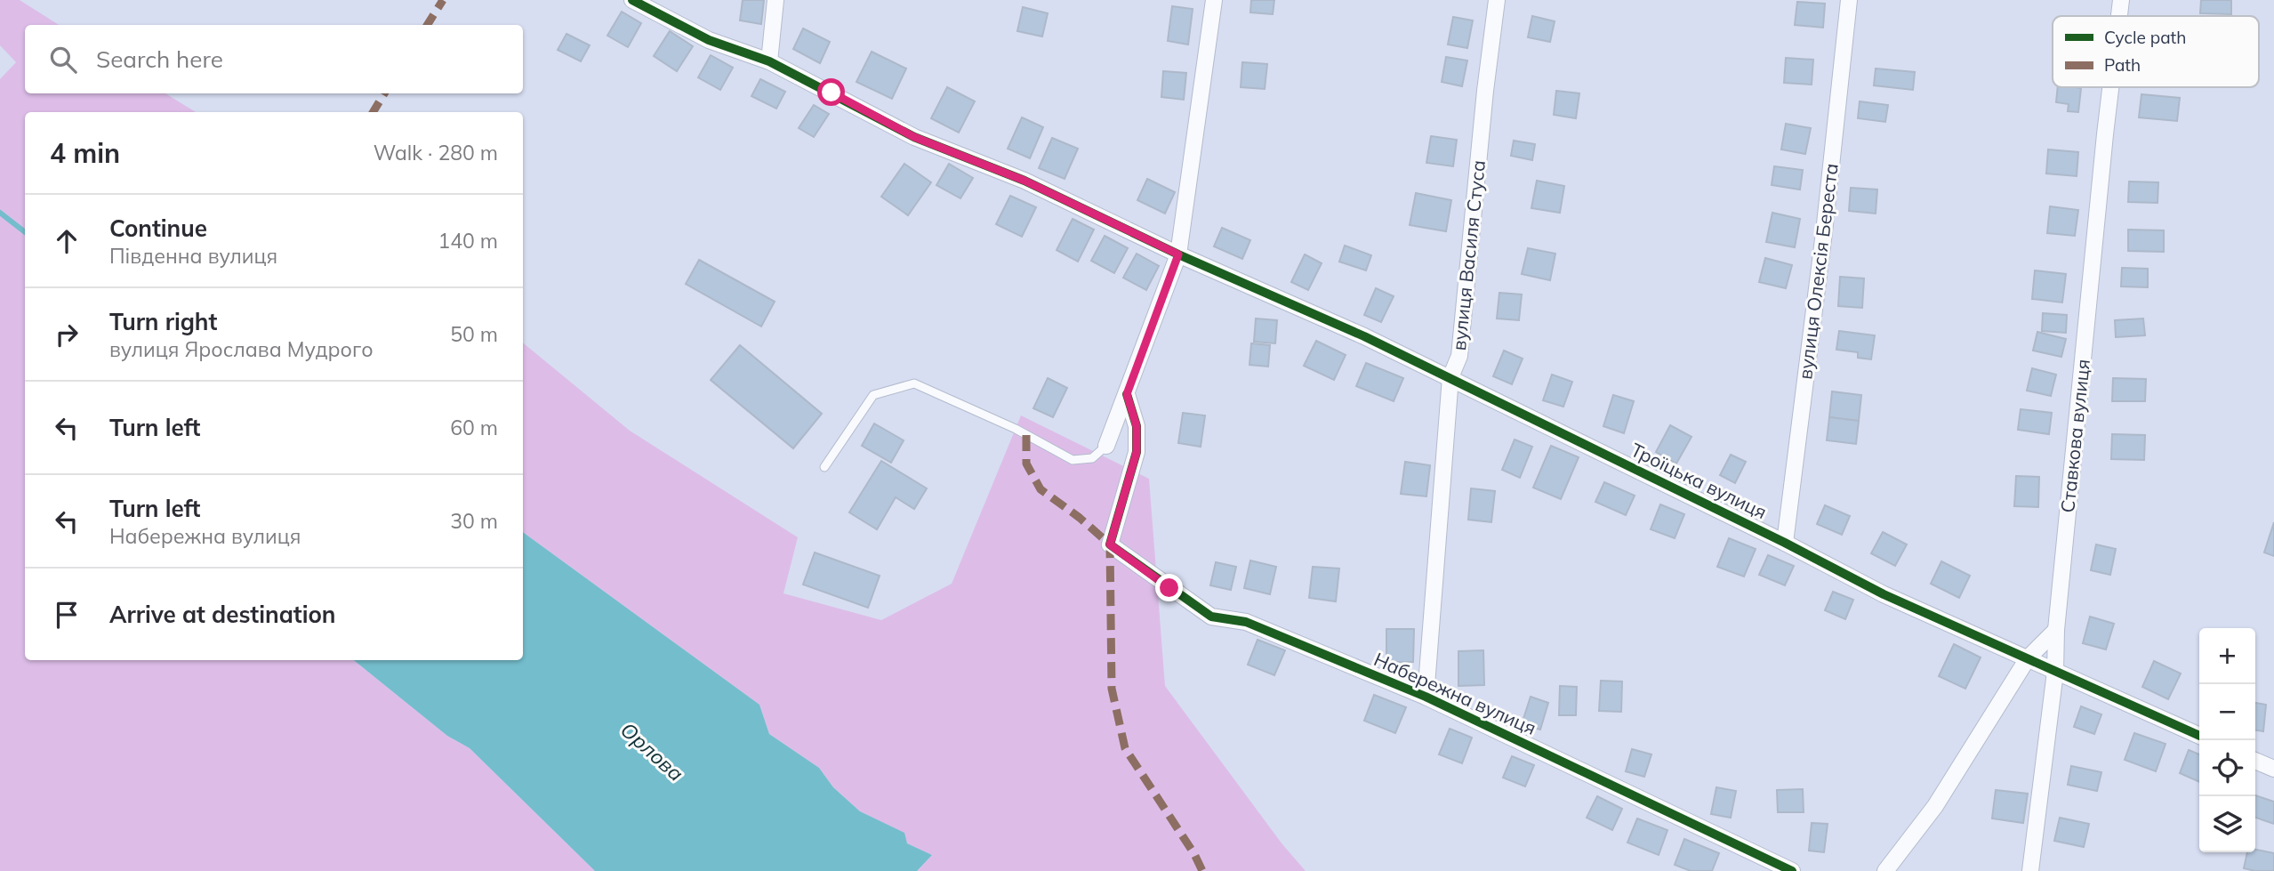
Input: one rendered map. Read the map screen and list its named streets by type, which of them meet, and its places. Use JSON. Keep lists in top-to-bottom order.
{
  "streets": {
    "street": [
      "вулиця Василя Стуса",
      "вулиця Олексія Береста",
      "Ставкова вулиця",
      "Троїцька вулиця",
      "Набережна вулиця"
    ]
  },
  "crossings": [
    ["вулиця Василя Стуса", "Троїцька вулиця"],
    ["вулиця Василя Стуса", "Набережна вулиця"],
    ["вулиця Олексія Береста", "Троїцька вулиця"],
    ["Ставкова вулиця", "Троїцька вулиця"]
  ],
  "water": ["Орлова"],
  "legend": ["Cycle path", "Path"],
  "page": {
    "search": "Search here",
    "heading": ["4 min", "Walk · 280 m"],
    "list": [
      ["Continue", "Південна вулиця", "140 m"],
      ["Turn right", "вулиця Ярослава Мудрого", "50 m"],
      ["Turn left", "60 m"],
      ["Turn left", "Набережна вулиця", "30 m"],
      "Arrive at destination"
    ],
    "map_buttons": ["+", "−"]
  }
}
